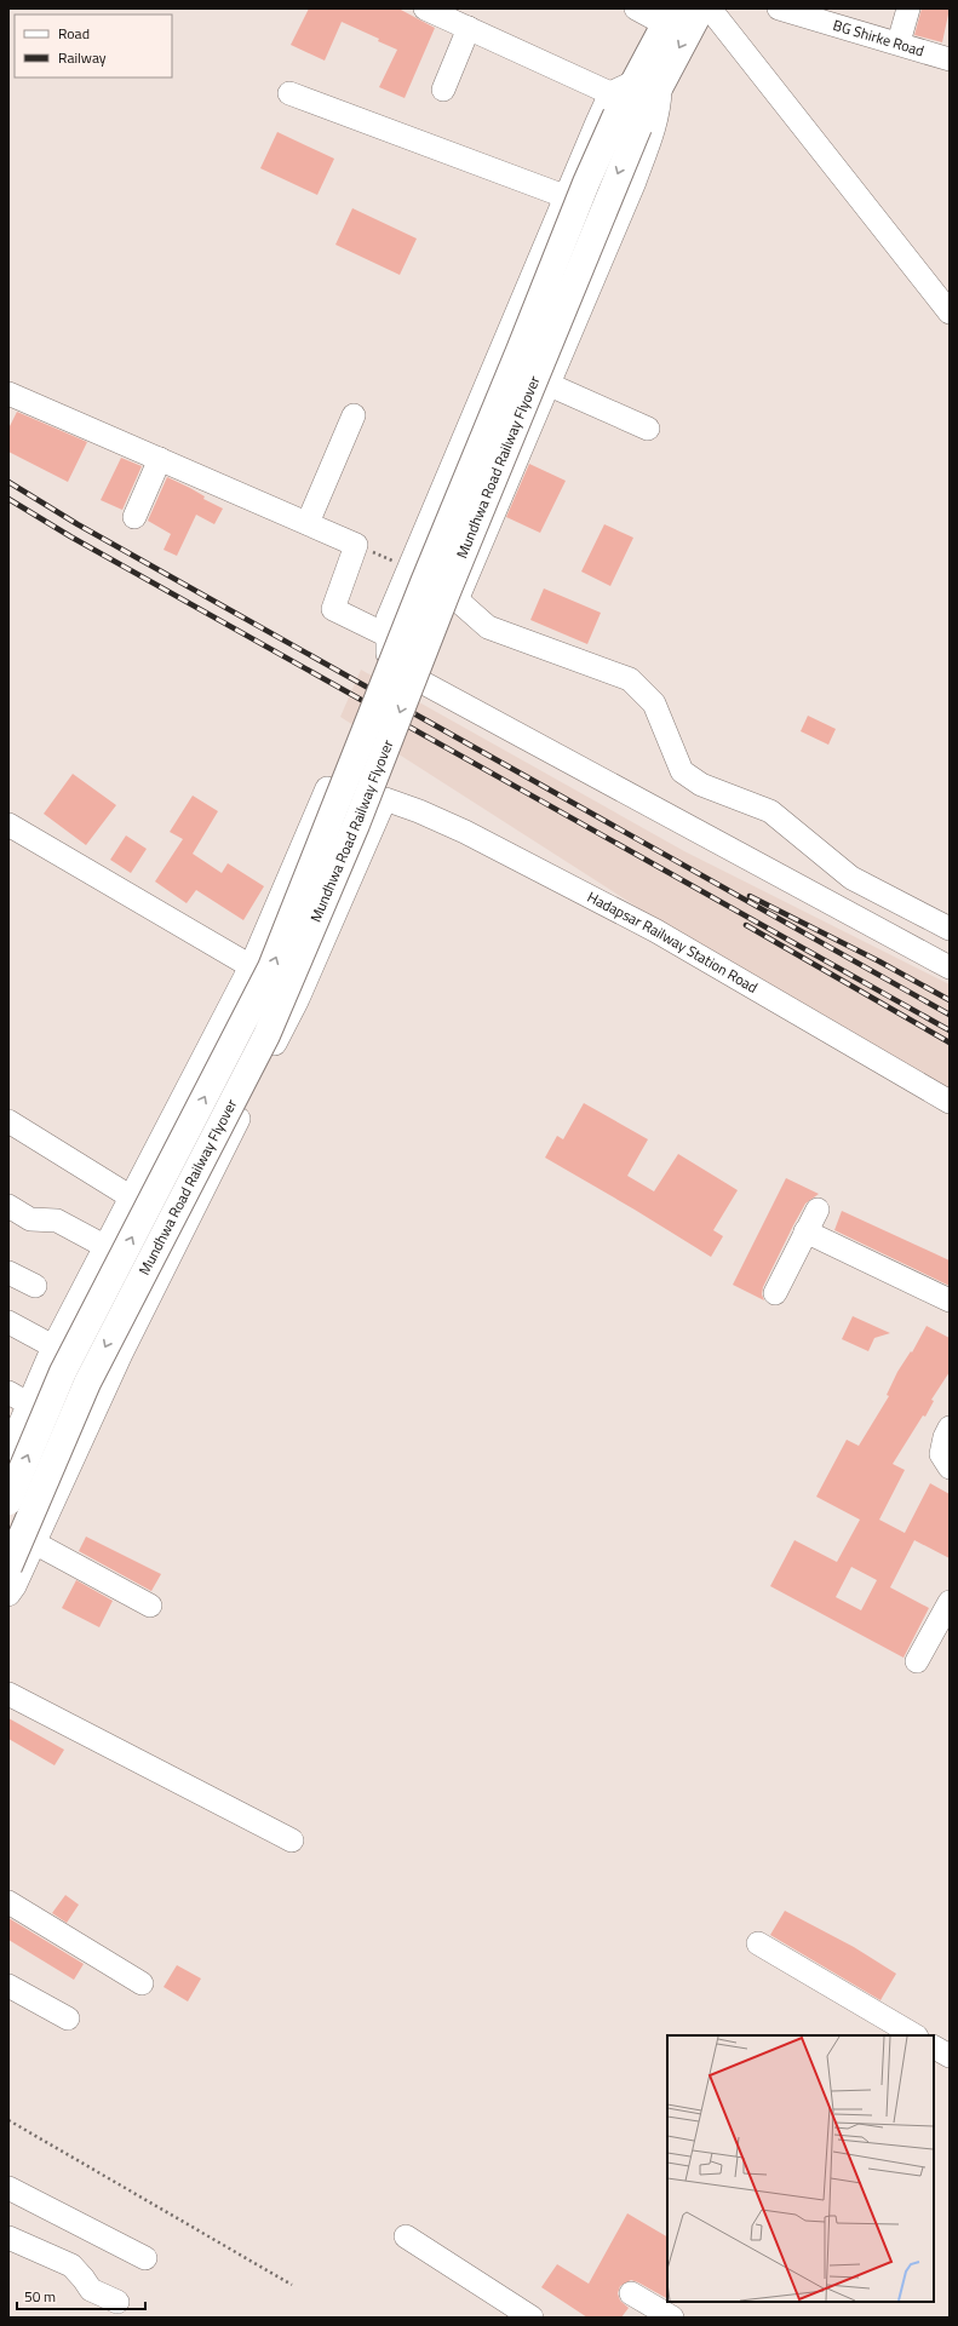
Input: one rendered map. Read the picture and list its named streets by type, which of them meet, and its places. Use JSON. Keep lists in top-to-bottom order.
{
  "streets": {
    "highway": ["Mundhwa Road Railway Flyover"],
    "street": ["BG Shirke Road", "Hadapsar Railway Station Road"]
  },
  "legend": ["Road", "Railway"],
  "scale_bar": "50 m"
}
